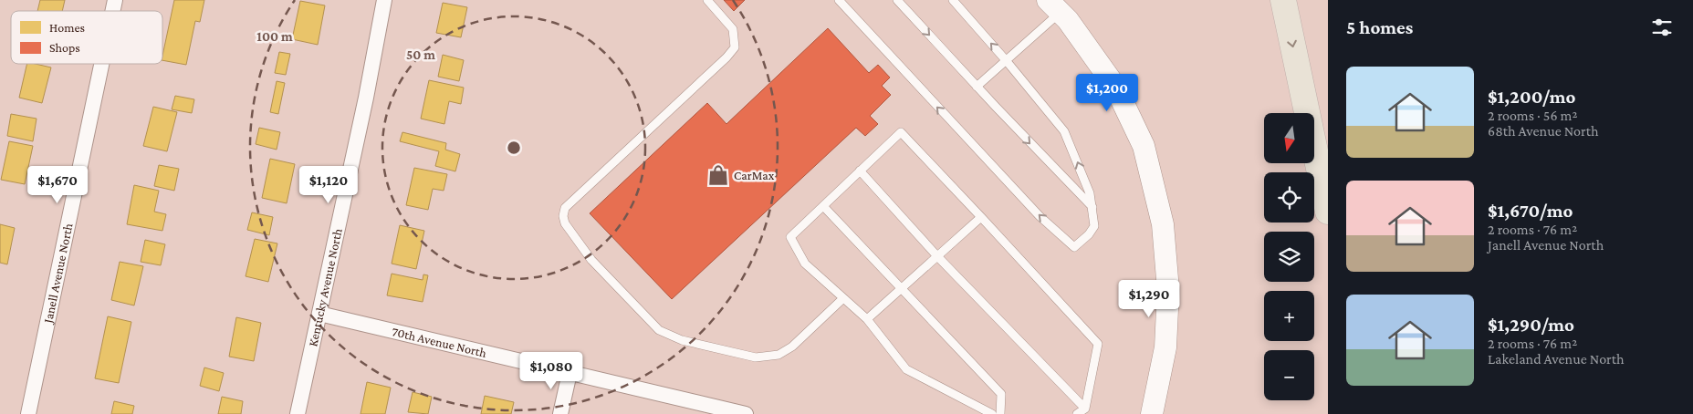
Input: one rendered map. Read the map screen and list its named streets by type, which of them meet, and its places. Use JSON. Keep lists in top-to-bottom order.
{
  "streets": {
    "street": ["Janell Avenue North", "Kentucky Avenue North", "70th Avenue North"]
  },
  "crossings": [
    ["Kentucky Avenue North", "70th Avenue North"]
  ],
  "places": {
    "shop": ["CarMax"]
  },
  "legend": ["Homes", "Shops"],
  "north": "bottom",
  "page": {
    "heading": "5 homes",
    "list": [
      {
        "name": "$1,200/mo",
        "note": "2 rooms · 56 m² · 68th Avenue North"
      },
      {
        "name": "$1,670/mo",
        "note": "2 rooms · 76 m² · Janell Avenue North"
      },
      {
        "name": "$1,290/mo",
        "note": "2 rooms · 76 m² · Lakeland Avenue North"
      }
    ],
    "price": [
      "$1,200",
      "$1,670",
      "$1,120",
      "$1,290",
      "$1,080"
    ],
    "map_buttons": ["+", "−"]
  },
  "rings": ["100 m", "50 m"]
}
